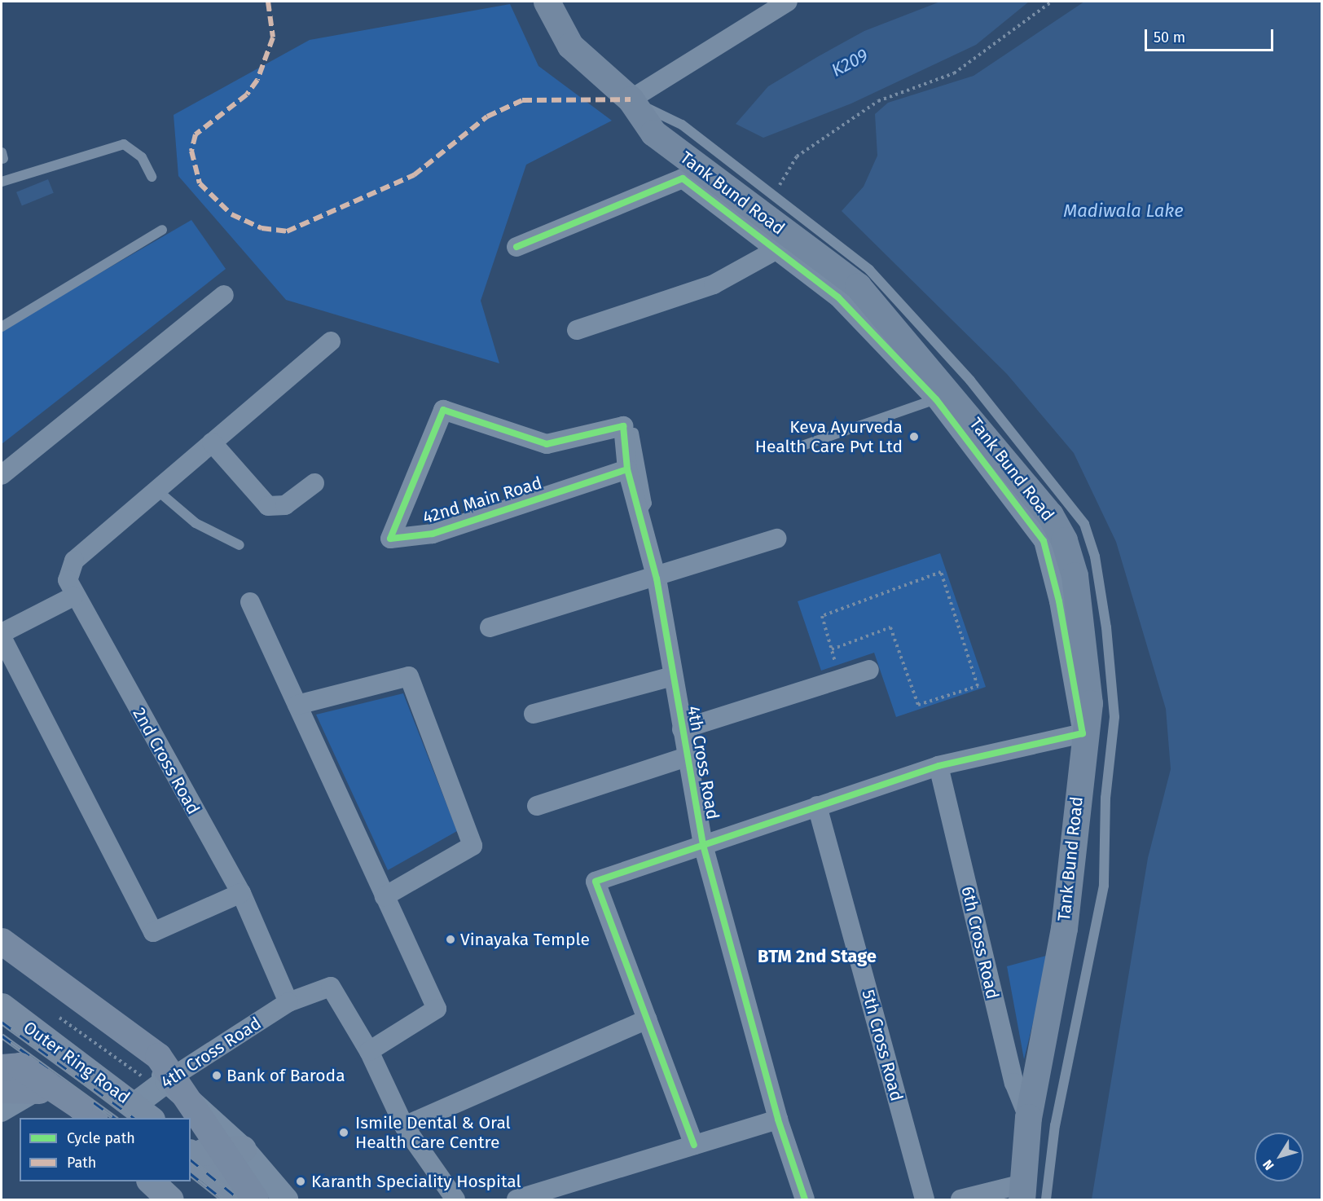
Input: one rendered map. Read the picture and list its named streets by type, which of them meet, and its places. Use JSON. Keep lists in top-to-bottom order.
{
  "streets": {
    "highway": ["Outer Ring Road"],
    "main road": ["Tank Bund Road"],
    "street": [
      "42nd Main Road",
      "2nd Cross Road",
      "4th Cross Road",
      "6th Cross Road",
      "5th Cross Road"
    ]
  },
  "crossings": [
    ["Tank Bund Road", "6th Cross Road"],
    ["42nd Main Road", "4th Cross Road"],
    ["2nd Cross Road", "4th Cross Road"],
    ["4th Cross Road", "Outer Ring Road"]
  ],
  "districts": ["BTM 2nd Stage"],
  "water": ["K209", "Madiwala Lake"],
  "places": [
    "Keva Ayurveda Health Care Pvt Ltd",
    "Vinayaka Temple",
    "Bank of Baroda",
    "Ismile Dental & Oral Health Care Centre",
    "Karanth Speciality Hospital"
  ],
  "legend": ["Cycle path", "Path"],
  "scale_bar": "50 m",
  "north": "bottom left"
}
